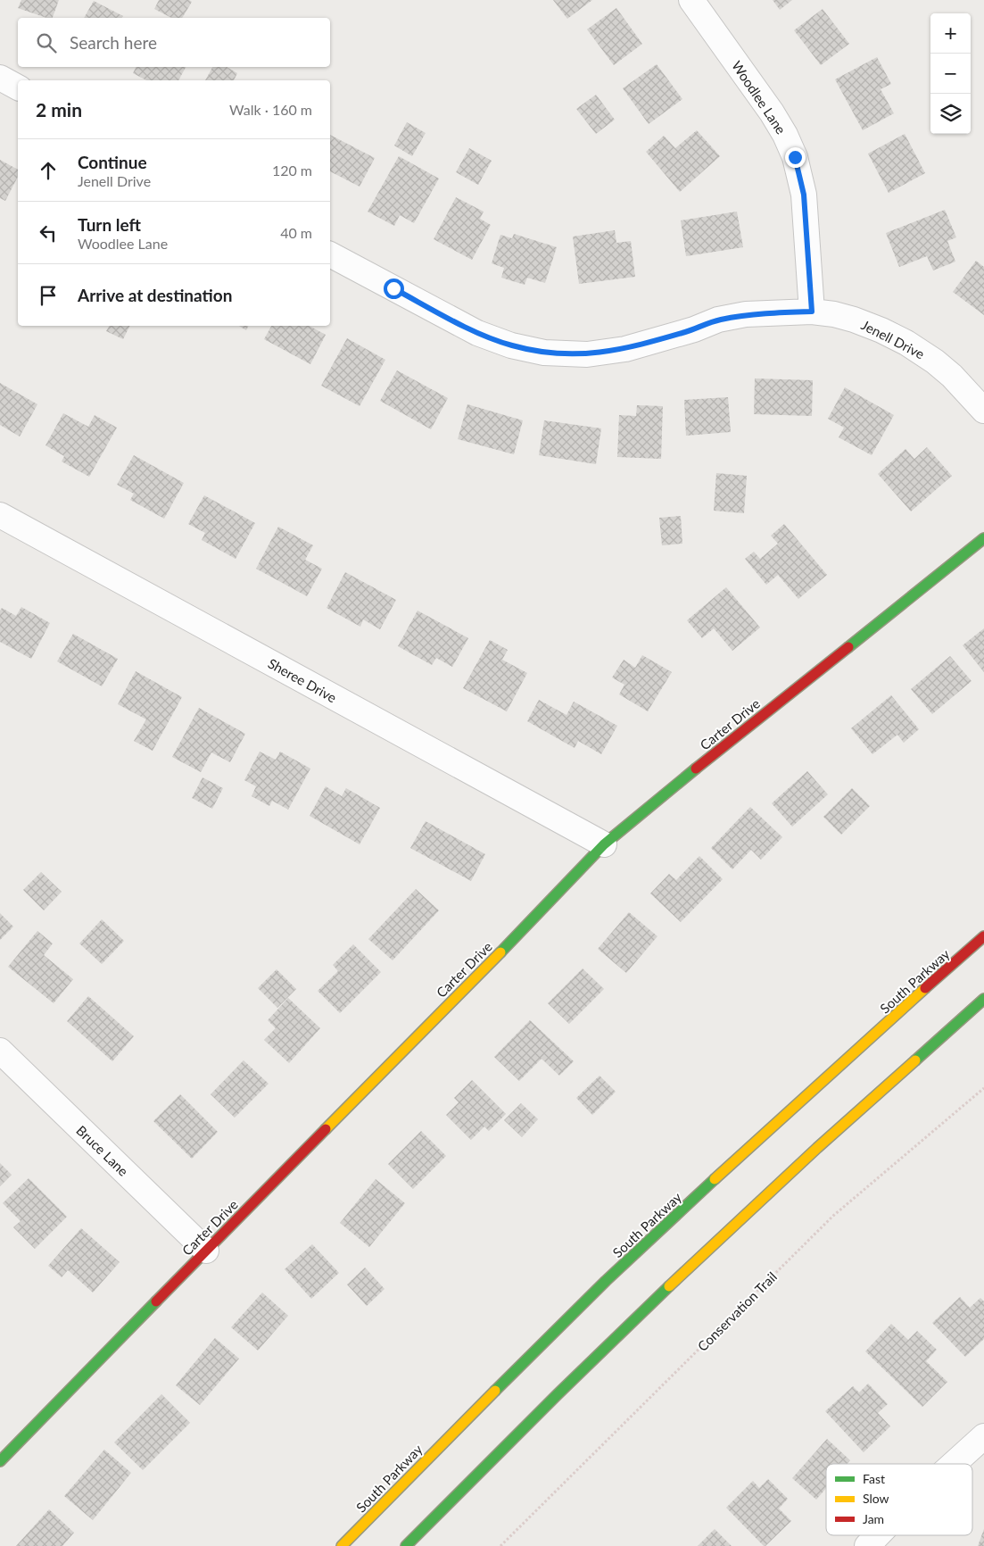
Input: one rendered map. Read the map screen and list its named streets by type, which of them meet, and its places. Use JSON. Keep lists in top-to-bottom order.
{
  "streets": {
    "main road": ["Carter Drive", "South Parkway"],
    "street": [
      "Woodlee Lane",
      "Jenell Drive",
      "Sheree Drive",
      "Bruce Lane"
    ],
    "path": ["Conservation Trail"]
  },
  "crossings": [
    ["Woodlee Lane", "Jenell Drive"],
    ["Sheree Drive", "Carter Drive"],
    ["Carter Drive", "Bruce Lane"]
  ],
  "legend": ["Fast", "Slow", "Jam"],
  "page": {
    "map_buttons": ["+", "−"],
    "search": "Search here",
    "heading": ["2 min", "Walk · 160 m"],
    "list": [
      ["Continue", "Jenell Drive", "120 m"],
      ["Turn left", "Woodlee Lane", "40 m"],
      "Arrive at destination"
    ]
  }
}
